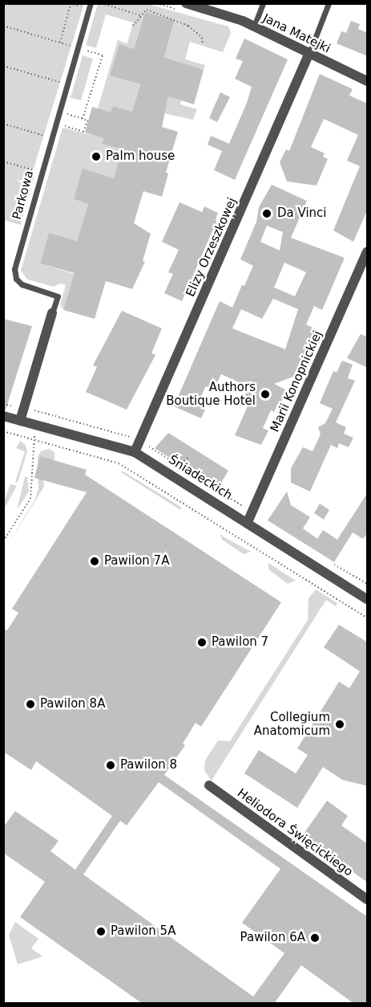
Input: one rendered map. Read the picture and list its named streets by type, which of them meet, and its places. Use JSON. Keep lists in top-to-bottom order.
{
  "streets": {
    "street": [
      "Jana Matejki",
      "Parkowa",
      "Elizy Orzeszkowej",
      "Marii Konopnickiej",
      "Śniadeckich",
      "Heliodora Święcickiego"
    ]
  },
  "crossings": [
    ["Jana Matejki", "Elizy Orzeszkowej"],
    ["Parkowa", "Śniadeckich"],
    ["Elizy Orzeszkowej", "Śniadeckich"],
    ["Marii Konopnickiej", "Śniadeckich"]
  ],
  "places": [
    "Palm house",
    "Da Vinci",
    "Authors Boutique Hotel",
    "Pawilon 7A",
    "Pawilon 7",
    "Pawilon 8A",
    "Collegium Anatomicum",
    "Pawilon 8",
    "Pawilon 5A",
    "Pawilon 6A"
  ]
}
